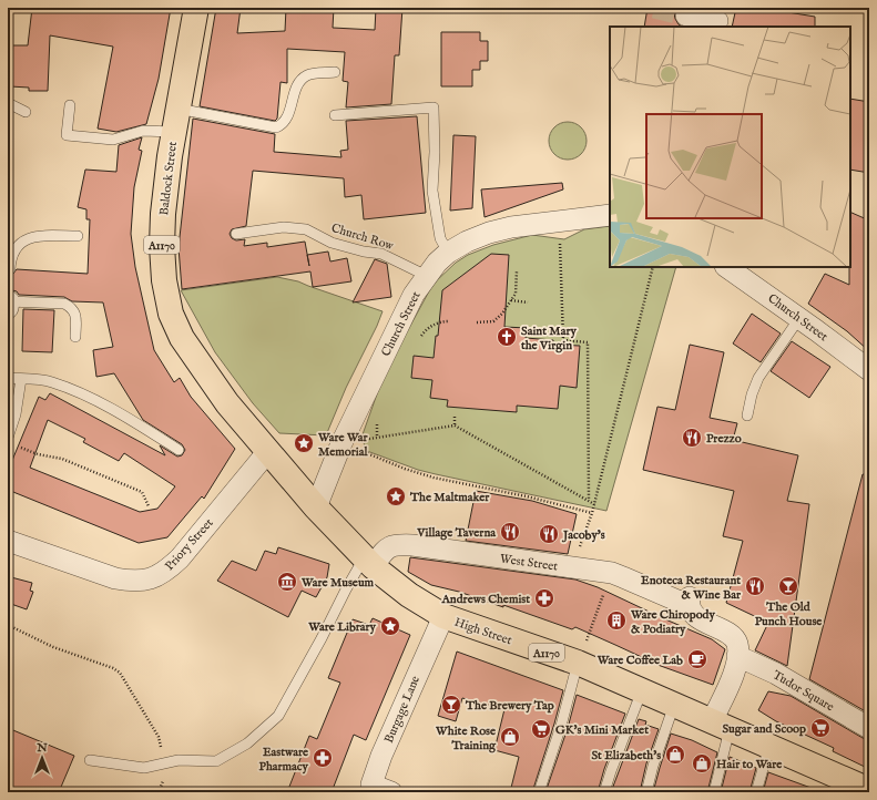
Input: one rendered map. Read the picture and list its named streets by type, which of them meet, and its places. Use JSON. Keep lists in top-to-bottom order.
{
  "streets": {
    "main road": ["Baldock Street", "A1170", "High Street"],
    "street": [
      "Church Street",
      "Priory Street",
      "West Street",
      "Tudor Square",
      "Burgage Lane"
    ],
    "lane": ["Church Row"]
  },
  "crossings": [
    ["Baldock Street", "Priory Street"],
    ["Baldock Street", "High Street"],
    ["Church Row", "Church Street"],
    ["Church Street", "High Street"],
    ["Priory Street", "High Street"],
    ["West Street", "High Street"],
    ["West Street", "Tudor Square"],
    ["High Street", "Burgage Lane"]
  ],
  "places": {
    "church": ["Saint Mary the Virgin"],
    "restaurant": [
      "Prezzo",
      "Village Taverna",
      "Jacoby's",
      "Enoteca Restaurant & Wine Bar"
    ],
    "place": ["Ware War Memorial", "The Maltmaker", "Ware Library"],
    "museum": ["Ware Museum"],
    "bar": ["The Old Punch House", "The Brewery Tap"],
    "pharmacy": ["Andrews Chemist", "Eastware Pharmacy"],
    "building": ["Ware Chiropody & Podiatry"],
    "cafe": ["Ware Coffee Lab"],
    "supermarket": ["Sugar and Scoop", "GK's Mini Market"],
    "shop": ["White Rose Training", "St Elizabeth's", "Hair to Ware"]
  },
  "north": "top"
}
